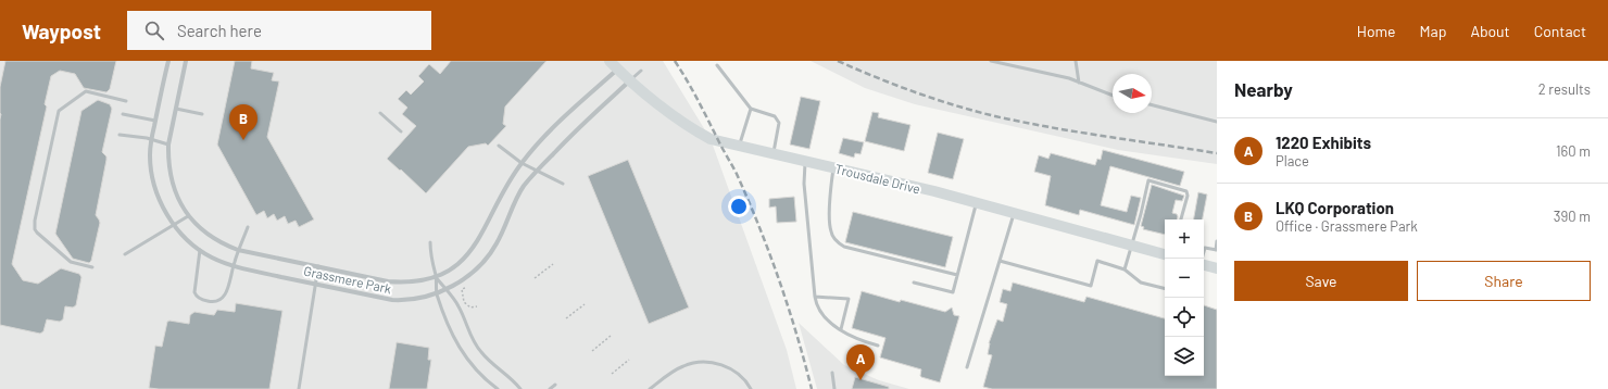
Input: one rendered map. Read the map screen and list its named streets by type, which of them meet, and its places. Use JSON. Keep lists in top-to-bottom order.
{
  "streets": {
    "street": ["Trousdale Drive", "Grassmere Park"]
  },
  "crossings": [
    ["Trousdale Drive", "Grassmere Park"]
  ],
  "north": "right",
  "page": {
    "header": "Waypost",
    "search": "Search here",
    "nav": [
      "Home",
      "Map",
      "About",
      "Contact"
    ],
    "heading": ["Nearby", "2 results"],
    "pins": ["B", "A"],
    "list": [
      {
        "mark": "A",
        "name": "1220 Exhibits",
        "note": "Place",
        "value": "160 m"
      },
      {
        "mark": "B",
        "name": "LKQ Corporation",
        "note": "Office · Grassmere Park",
        "value": "390 m"
      }
    ],
    "map_buttons": ["+", "−"],
    "buttons": ["Save", "Share"]
  }
}
